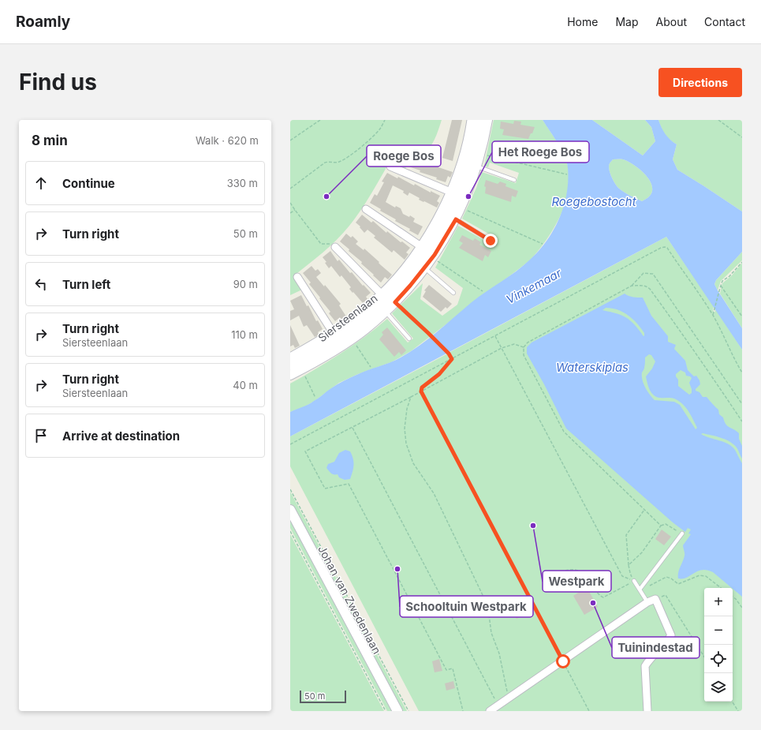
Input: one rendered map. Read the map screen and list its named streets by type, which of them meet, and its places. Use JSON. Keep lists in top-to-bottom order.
{
  "streets": {
    "main road": ["Siersteenlaan", "Johan van Zwedenlaan"]
  },
  "water": ["Roegebostocht", "Vinkemaar", "Waterskiplas"],
  "places": [
    "Roege Bos",
    "Het Roege Bos",
    "Westpark",
    "Schooltuin Westpark",
    "Tuinindestad"
  ],
  "scale_bar": "50 m",
  "page": {
    "header": "Roamly",
    "nav": [
      "Home",
      "Map",
      "About",
      "Contact"
    ],
    "buttons": "Directions",
    "title": "Find us",
    "heading": ["8 min", "Walk · 620 m"],
    "list": [
      ["Continue", "330 m"],
      ["Turn right", "50 m"],
      ["Turn left", "90 m"],
      ["Turn right", "Siersteenlaan", "110 m"],
      ["Turn right", "Siersteenlaan", "40 m"],
      "Arrive at destination"
    ],
    "map_buttons": ["+", "−"],
    "scale": "50 m"
  }
}
